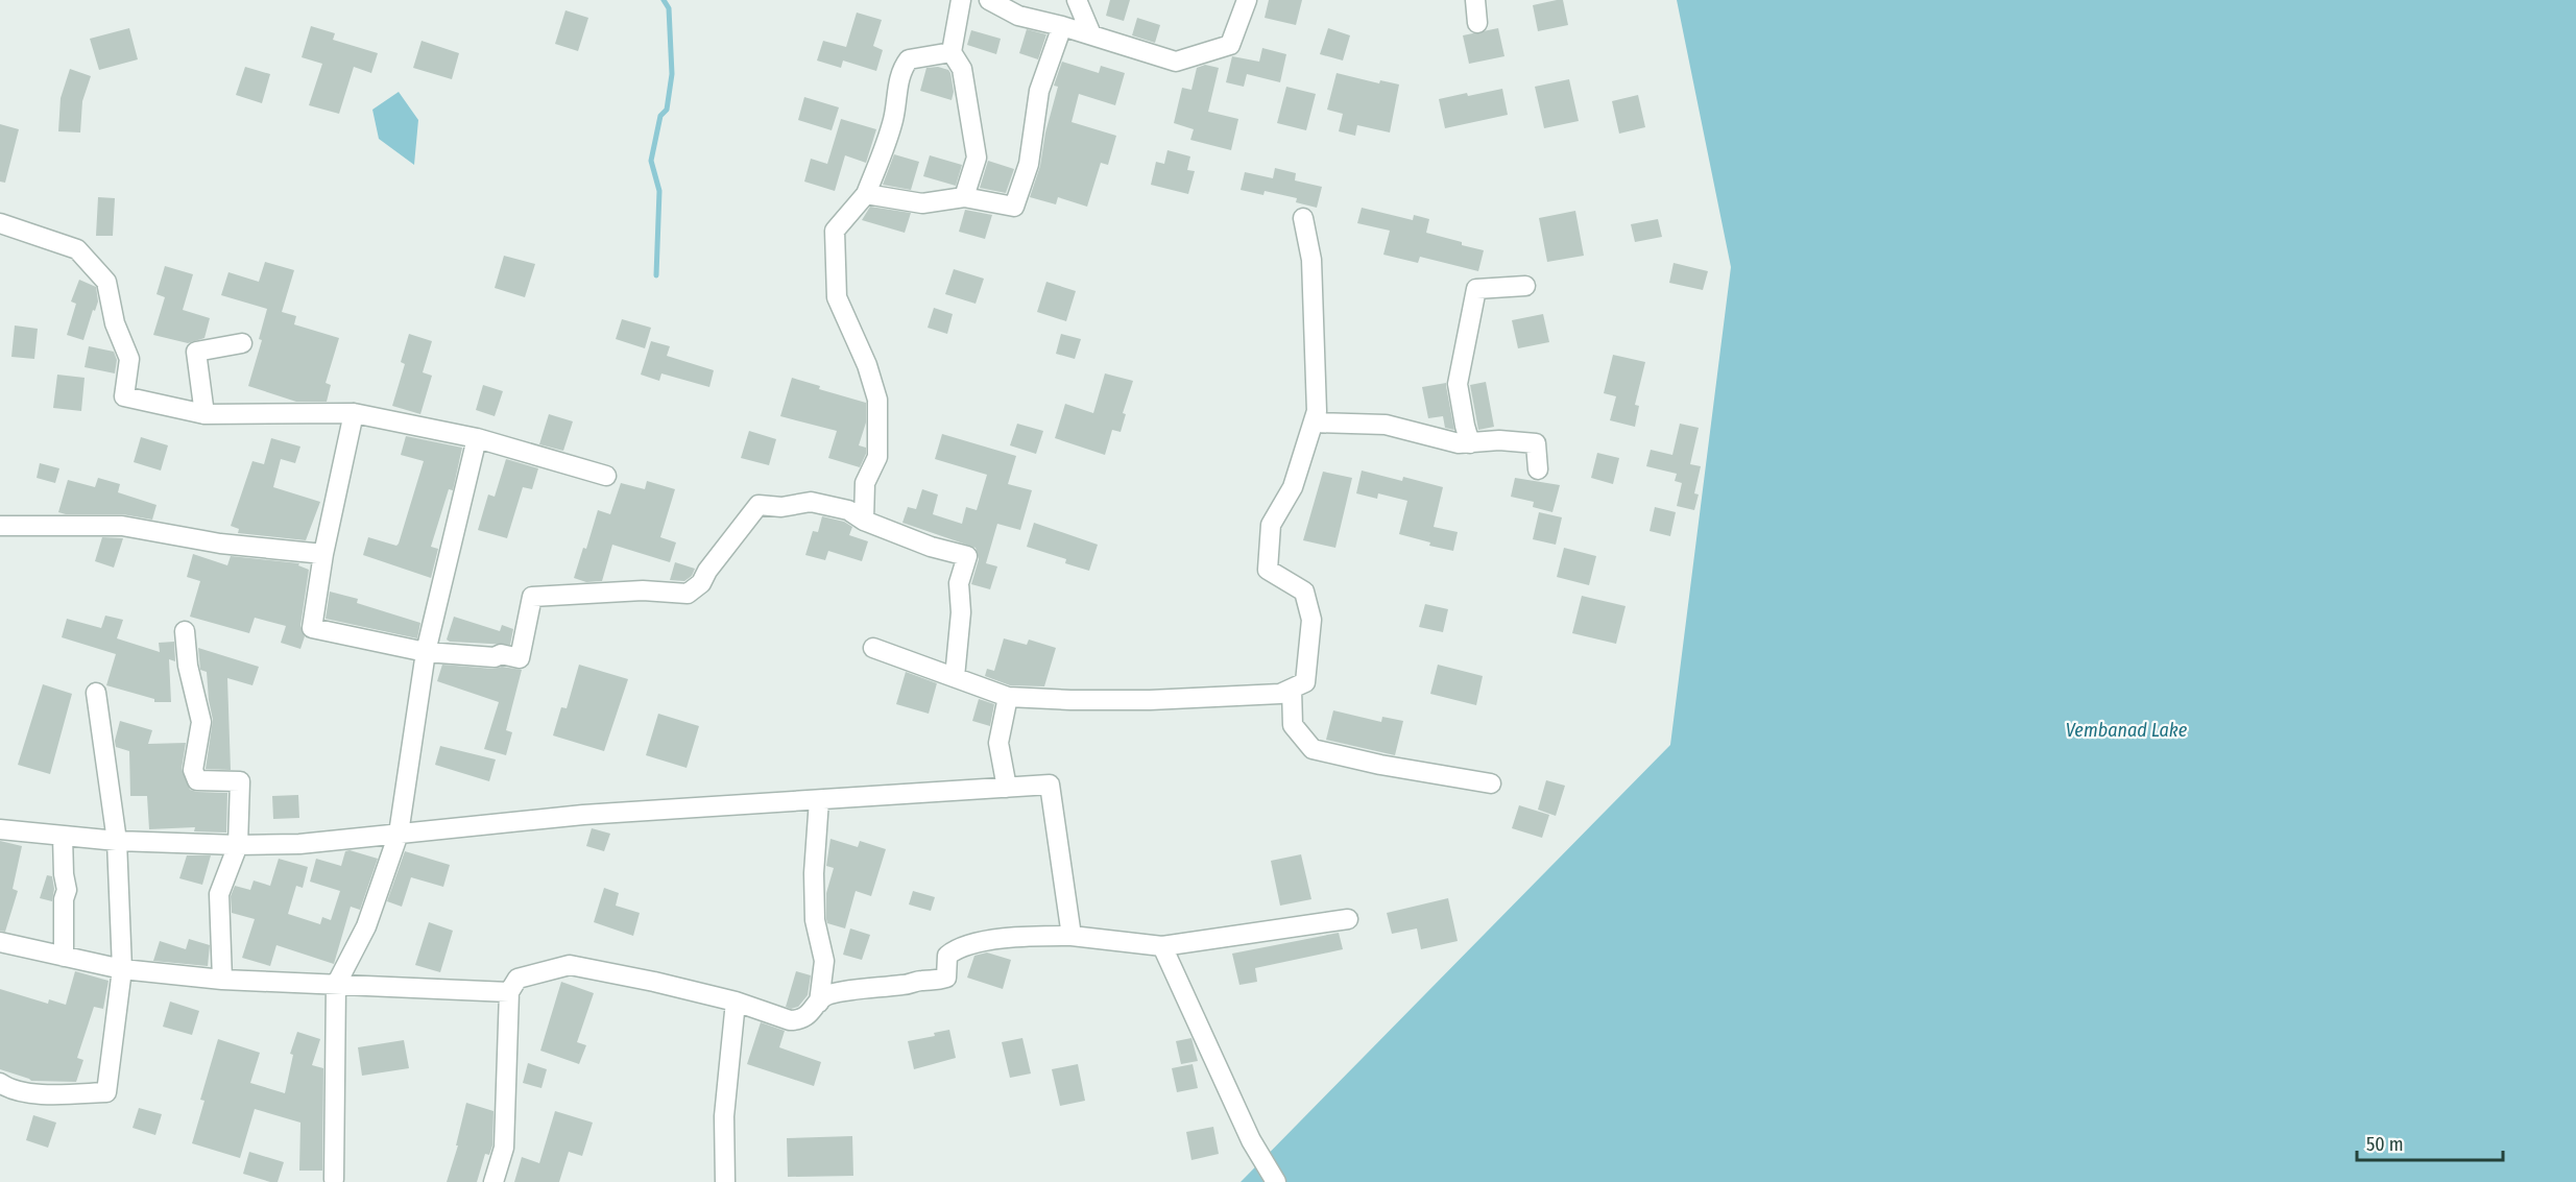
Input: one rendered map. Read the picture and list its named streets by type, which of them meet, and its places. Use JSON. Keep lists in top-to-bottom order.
{
  "water": ["Vembanad Lake"],
  "scale_bar": "50 m"
}
